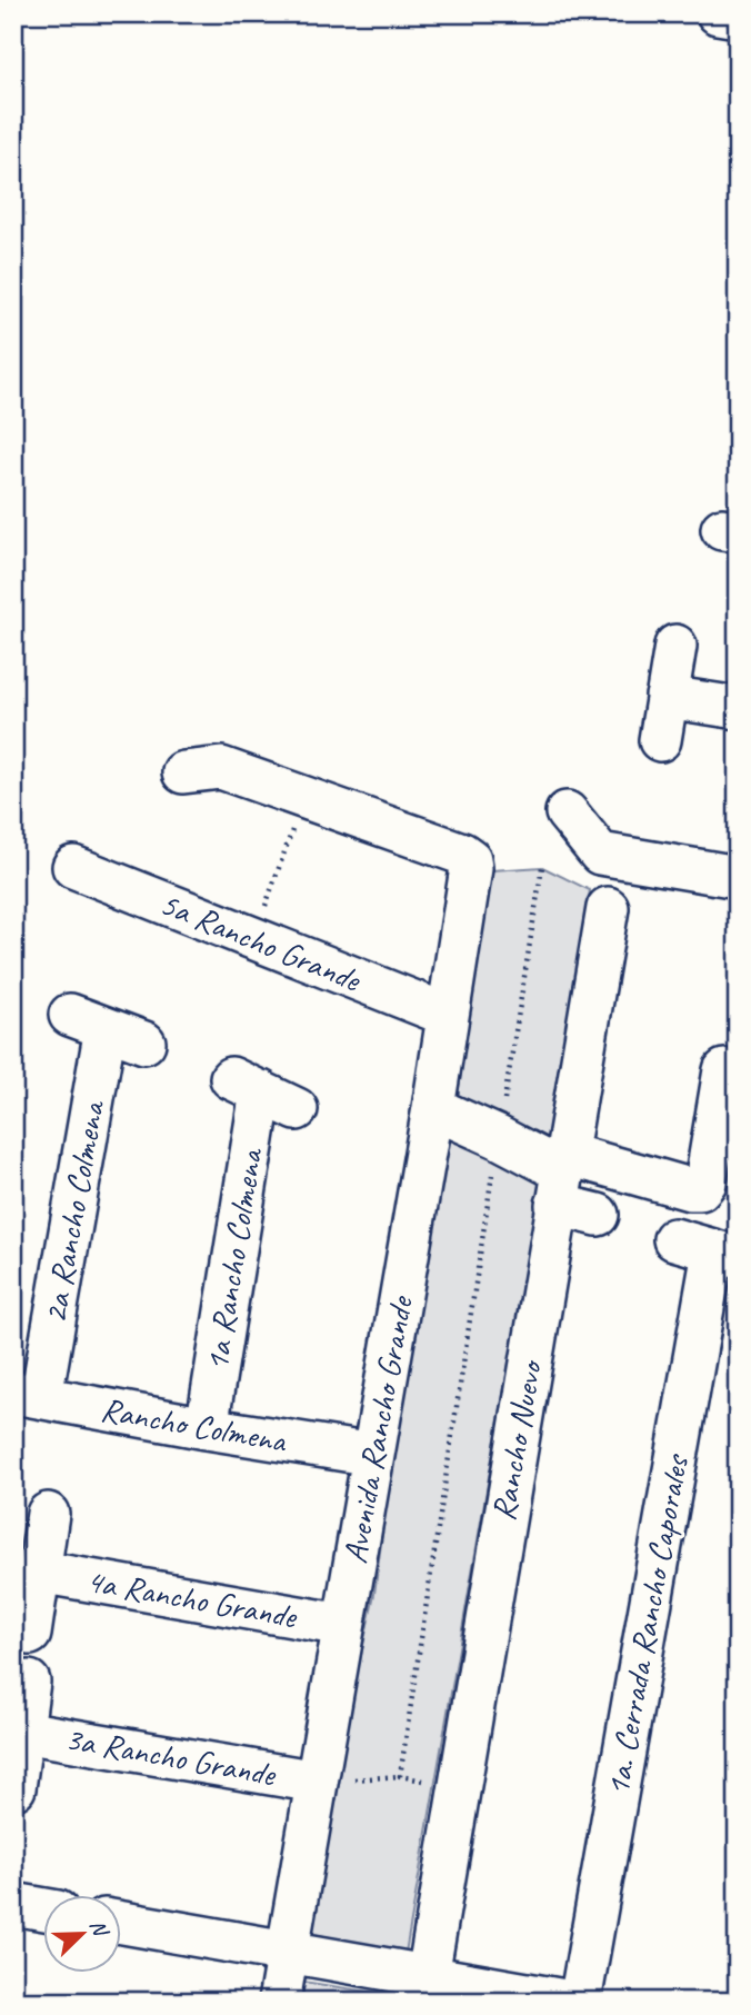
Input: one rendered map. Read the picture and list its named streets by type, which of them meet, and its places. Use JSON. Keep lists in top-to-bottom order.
{
  "streets": {
    "street": [
      "5a Rancho Grande",
      "2a Rancho Colmena",
      "1a Rancho Colmena",
      "Rancho Colmena",
      "Avenida Rancho Grande",
      "Rancho Nuevo",
      "4a Rancho Grande",
      "1a. Cerrada Rancho Caporales",
      "3a Rancho Grande"
    ]
  },
  "crossings": [
    ["5a Rancho Grande", "Avenida Rancho Grande"],
    ["2a Rancho Colmena", "Rancho Colmena"],
    ["1a Rancho Colmena", "Rancho Colmena"],
    ["Rancho Colmena", "Avenida Rancho Grande"],
    ["Avenida Rancho Grande", "4a Rancho Grande"],
    ["Avenida Rancho Grande", "3a Rancho Grande"]
  ],
  "north": "top right"
}
